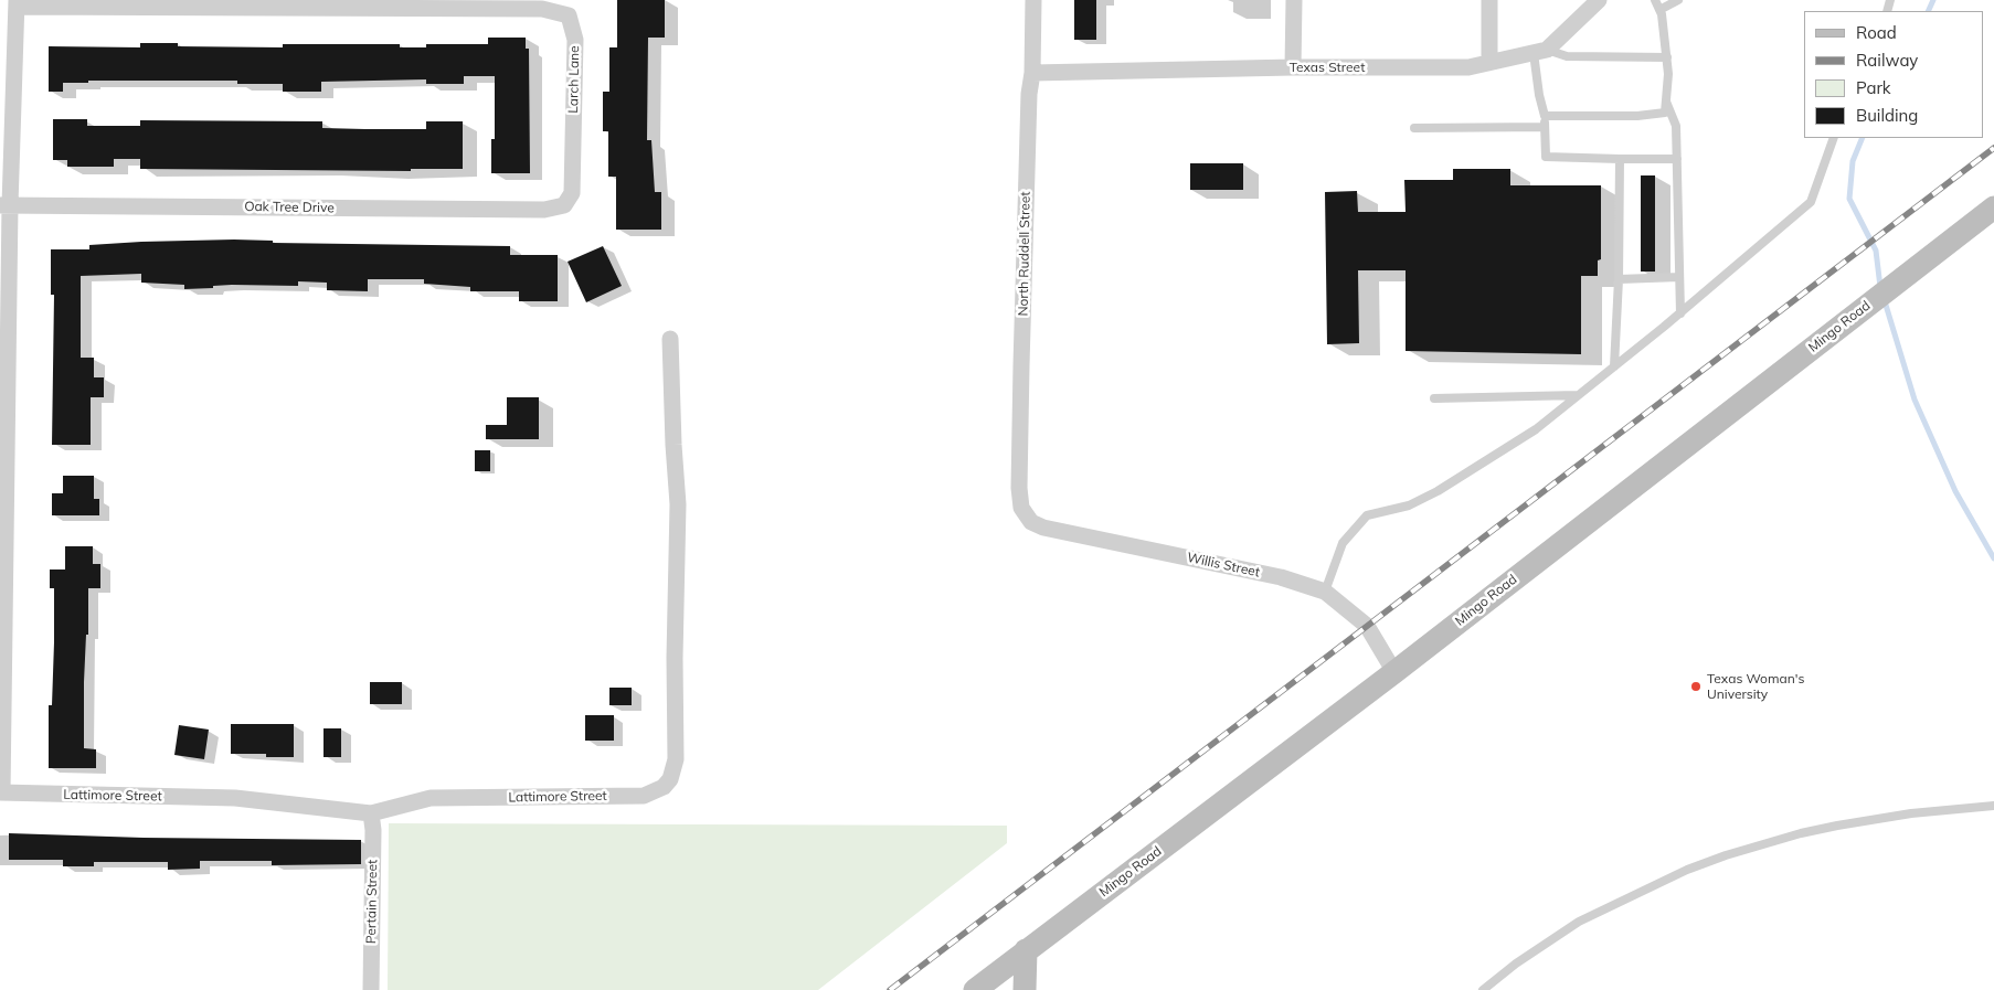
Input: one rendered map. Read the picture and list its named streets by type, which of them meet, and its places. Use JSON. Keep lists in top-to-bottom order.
{
  "streets": {
    "street": [
      "Texas Street",
      "Larch Lane",
      "Oak Tree Drive",
      "North Ruddell Street",
      "Mingo Road",
      "Willis Street",
      "Lattimore Street",
      "Pertain Street"
    ]
  },
  "crossings": [
    ["Texas Street", "North Ruddell Street"],
    ["Larch Lane", "Oak Tree Drive"],
    ["North Ruddell Street", "Willis Street"],
    ["Mingo Road", "Willis Street"],
    ["Lattimore Street", "Pertain Street"]
  ],
  "places": ["Texas Woman's University"],
  "legend": [
    "Road",
    "Railway",
    "Park",
    "Building"
  ]
}
